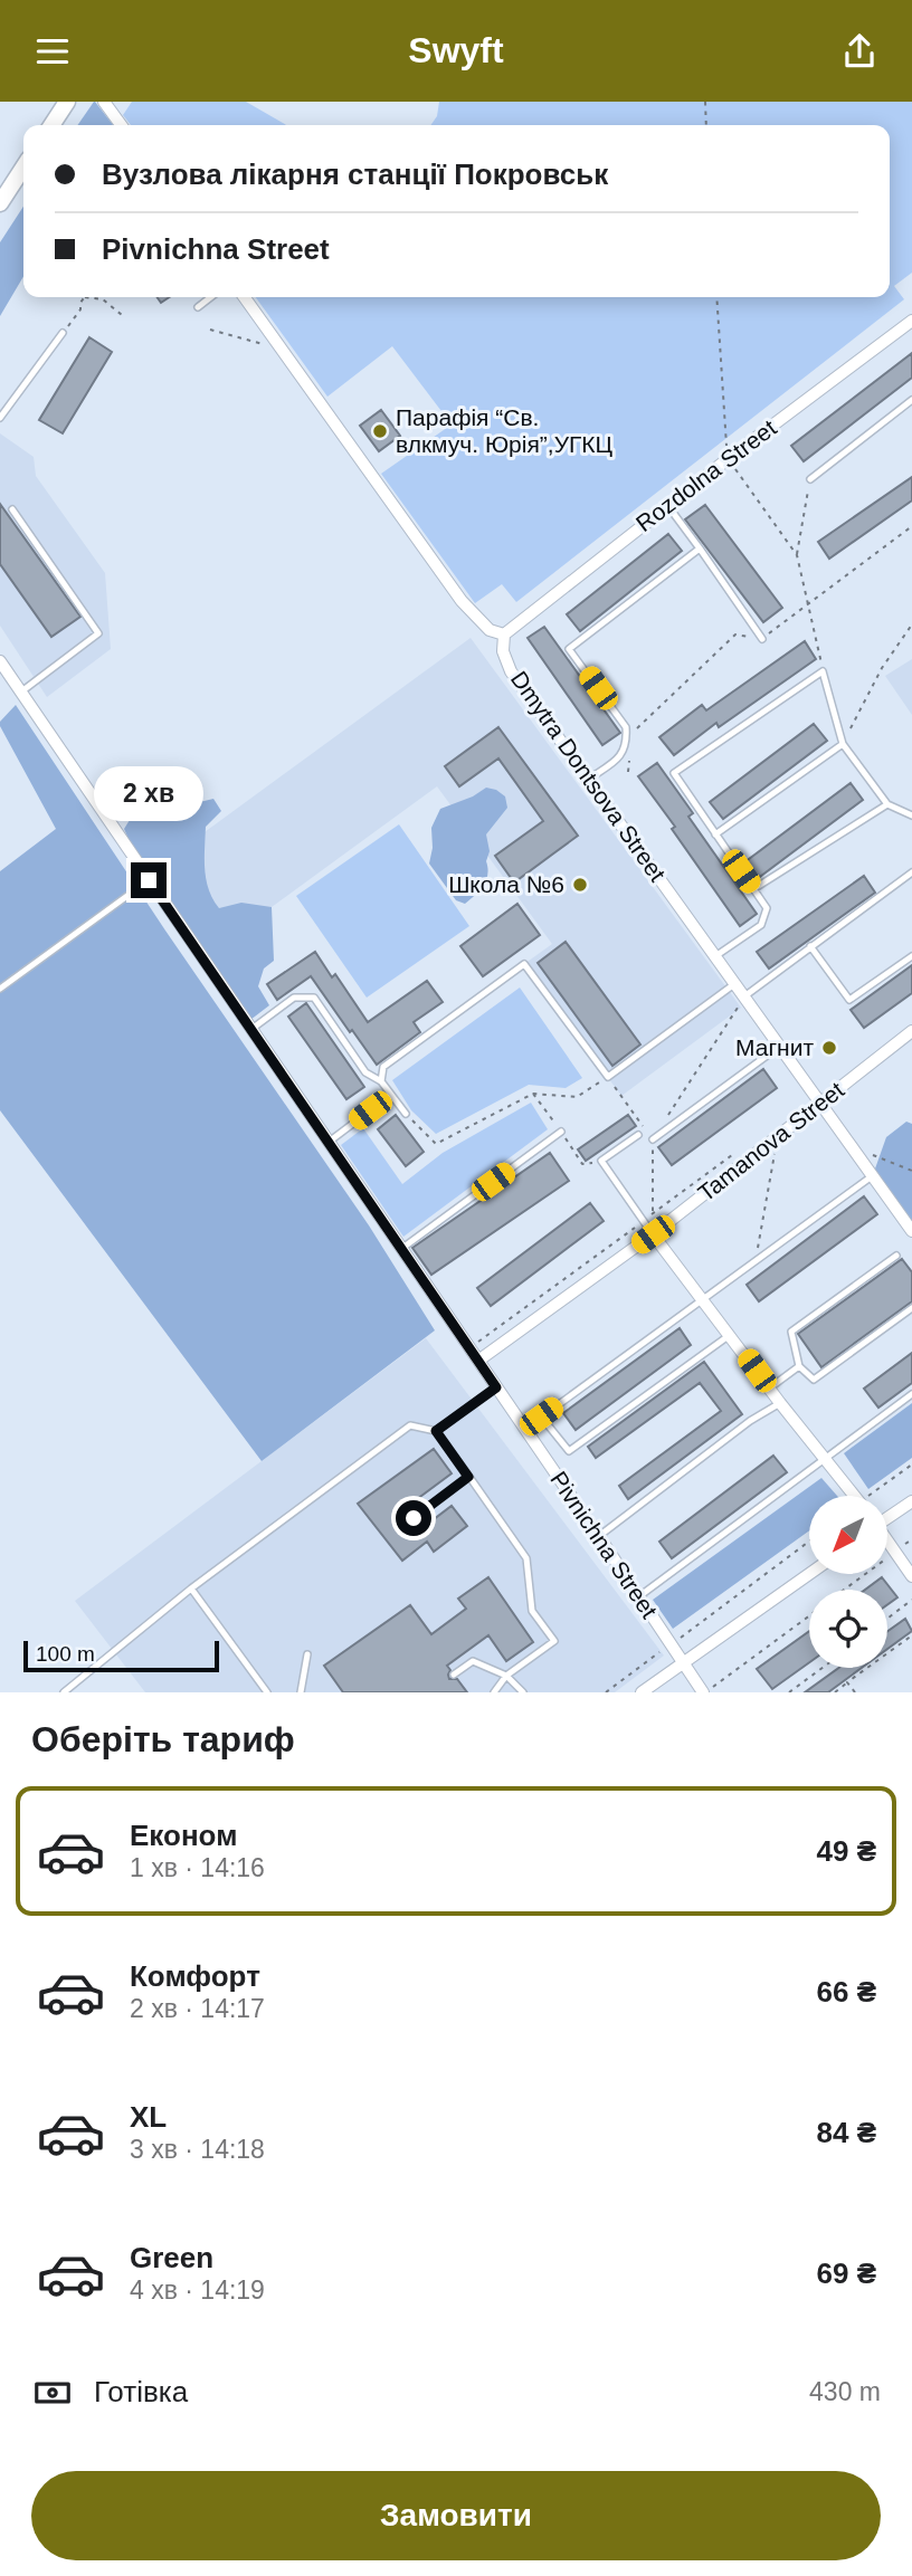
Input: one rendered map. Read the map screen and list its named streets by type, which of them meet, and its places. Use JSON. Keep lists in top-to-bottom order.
{
  "streets": {
    "street": [
      "Rozdolna Street",
      "Dmytra Dontsova Street",
      "Tamanova Street",
      "Pivnichna Street"
    ]
  },
  "crossings": [
    ["Rozdolna Street", "Dmytra Dontsova Street"],
    ["Dmytra Dontsova Street", "Tamanova Street"],
    ["Tamanova Street", "Pivnichna Street"]
  ],
  "places": ["Парафія “Св. влкмуч. Юрія”,УГКЦ", "Школа №6", "Магнит"],
  "scale_bar": "100 m",
  "north": "bottom left",
  "page": {
    "header": "Swyft",
    "banner": ["Вузлова лікарня станції Покровськ", "Pivnichna Street"],
    "bubble": "2 хв",
    "scale": "100 m",
    "heading": "Оберіть тариф",
    "list": [
      {
        "name": "Економ",
        "note": "1 хв · 14:16",
        "value": "49 ₴"
      },
      {
        "name": "Комфорт",
        "note": "2 хв · 14:17",
        "value": "66 ₴"
      },
      {
        "name": "XL",
        "note": "3 хв · 14:18",
        "value": "84 ₴"
      },
      {
        "name": "Green",
        "note": "4 хв · 14:19",
        "value": "69 ₴"
      }
    ],
    "pay": ["Готівка", "430 m"],
    "buttons": "Замовити"
  }
}
